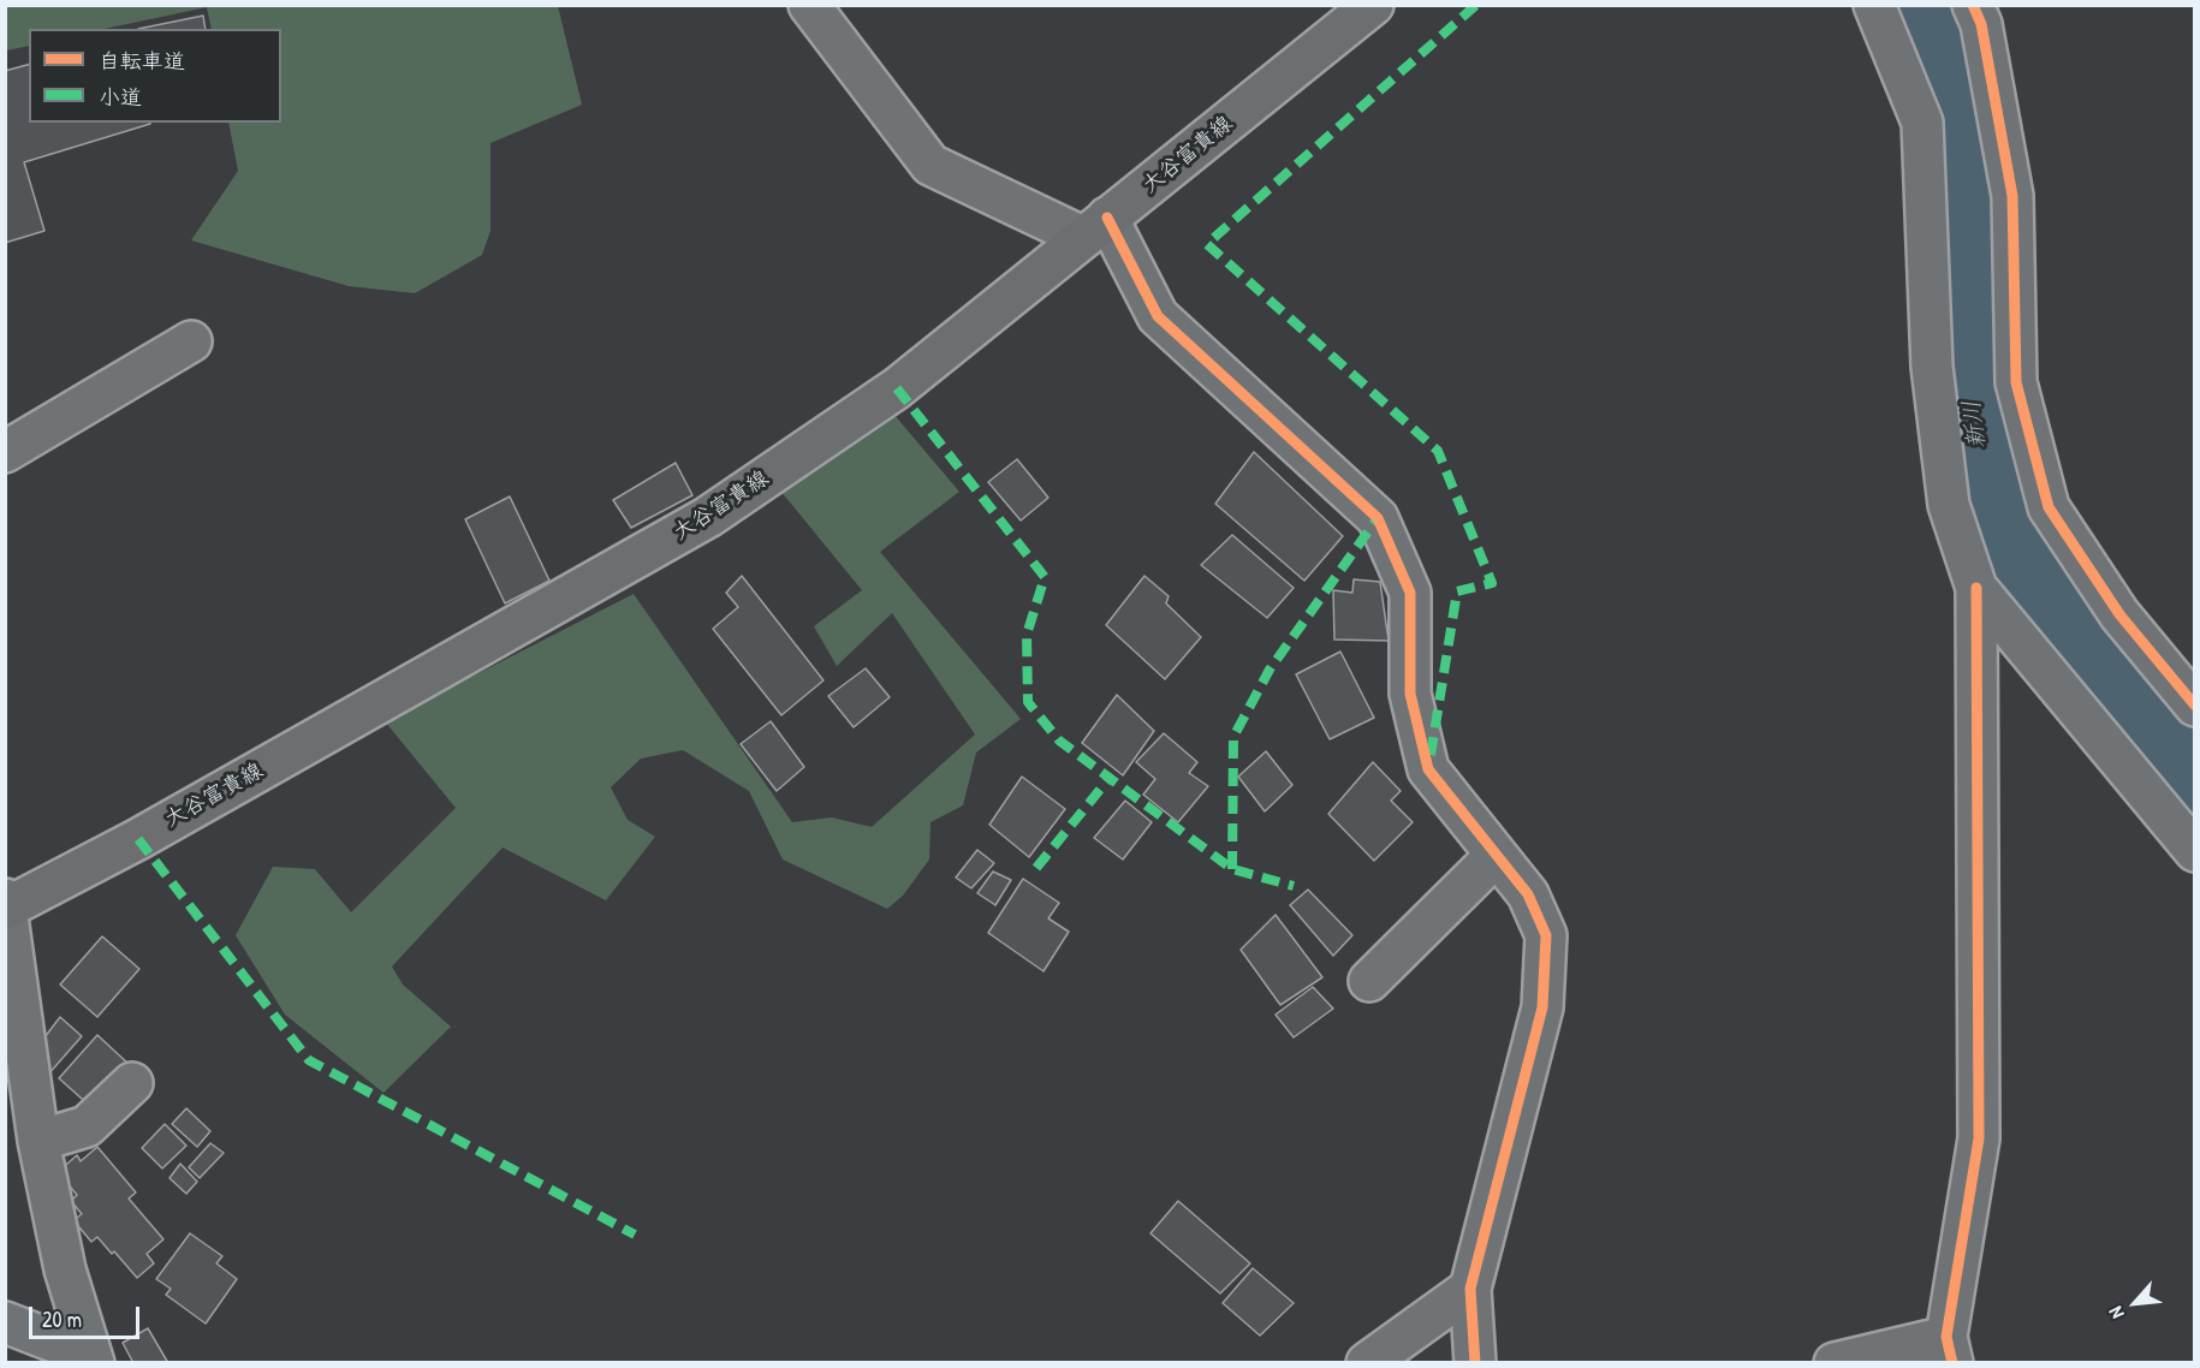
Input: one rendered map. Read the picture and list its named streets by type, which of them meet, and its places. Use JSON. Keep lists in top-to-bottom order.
{
  "streets": {
    "main road": ["大谷富貴線"]
  },
  "water": ["新川"],
  "legend": ["自転車道", "小道"],
  "scale_bar": "20 m",
  "north": "bottom left"
}
